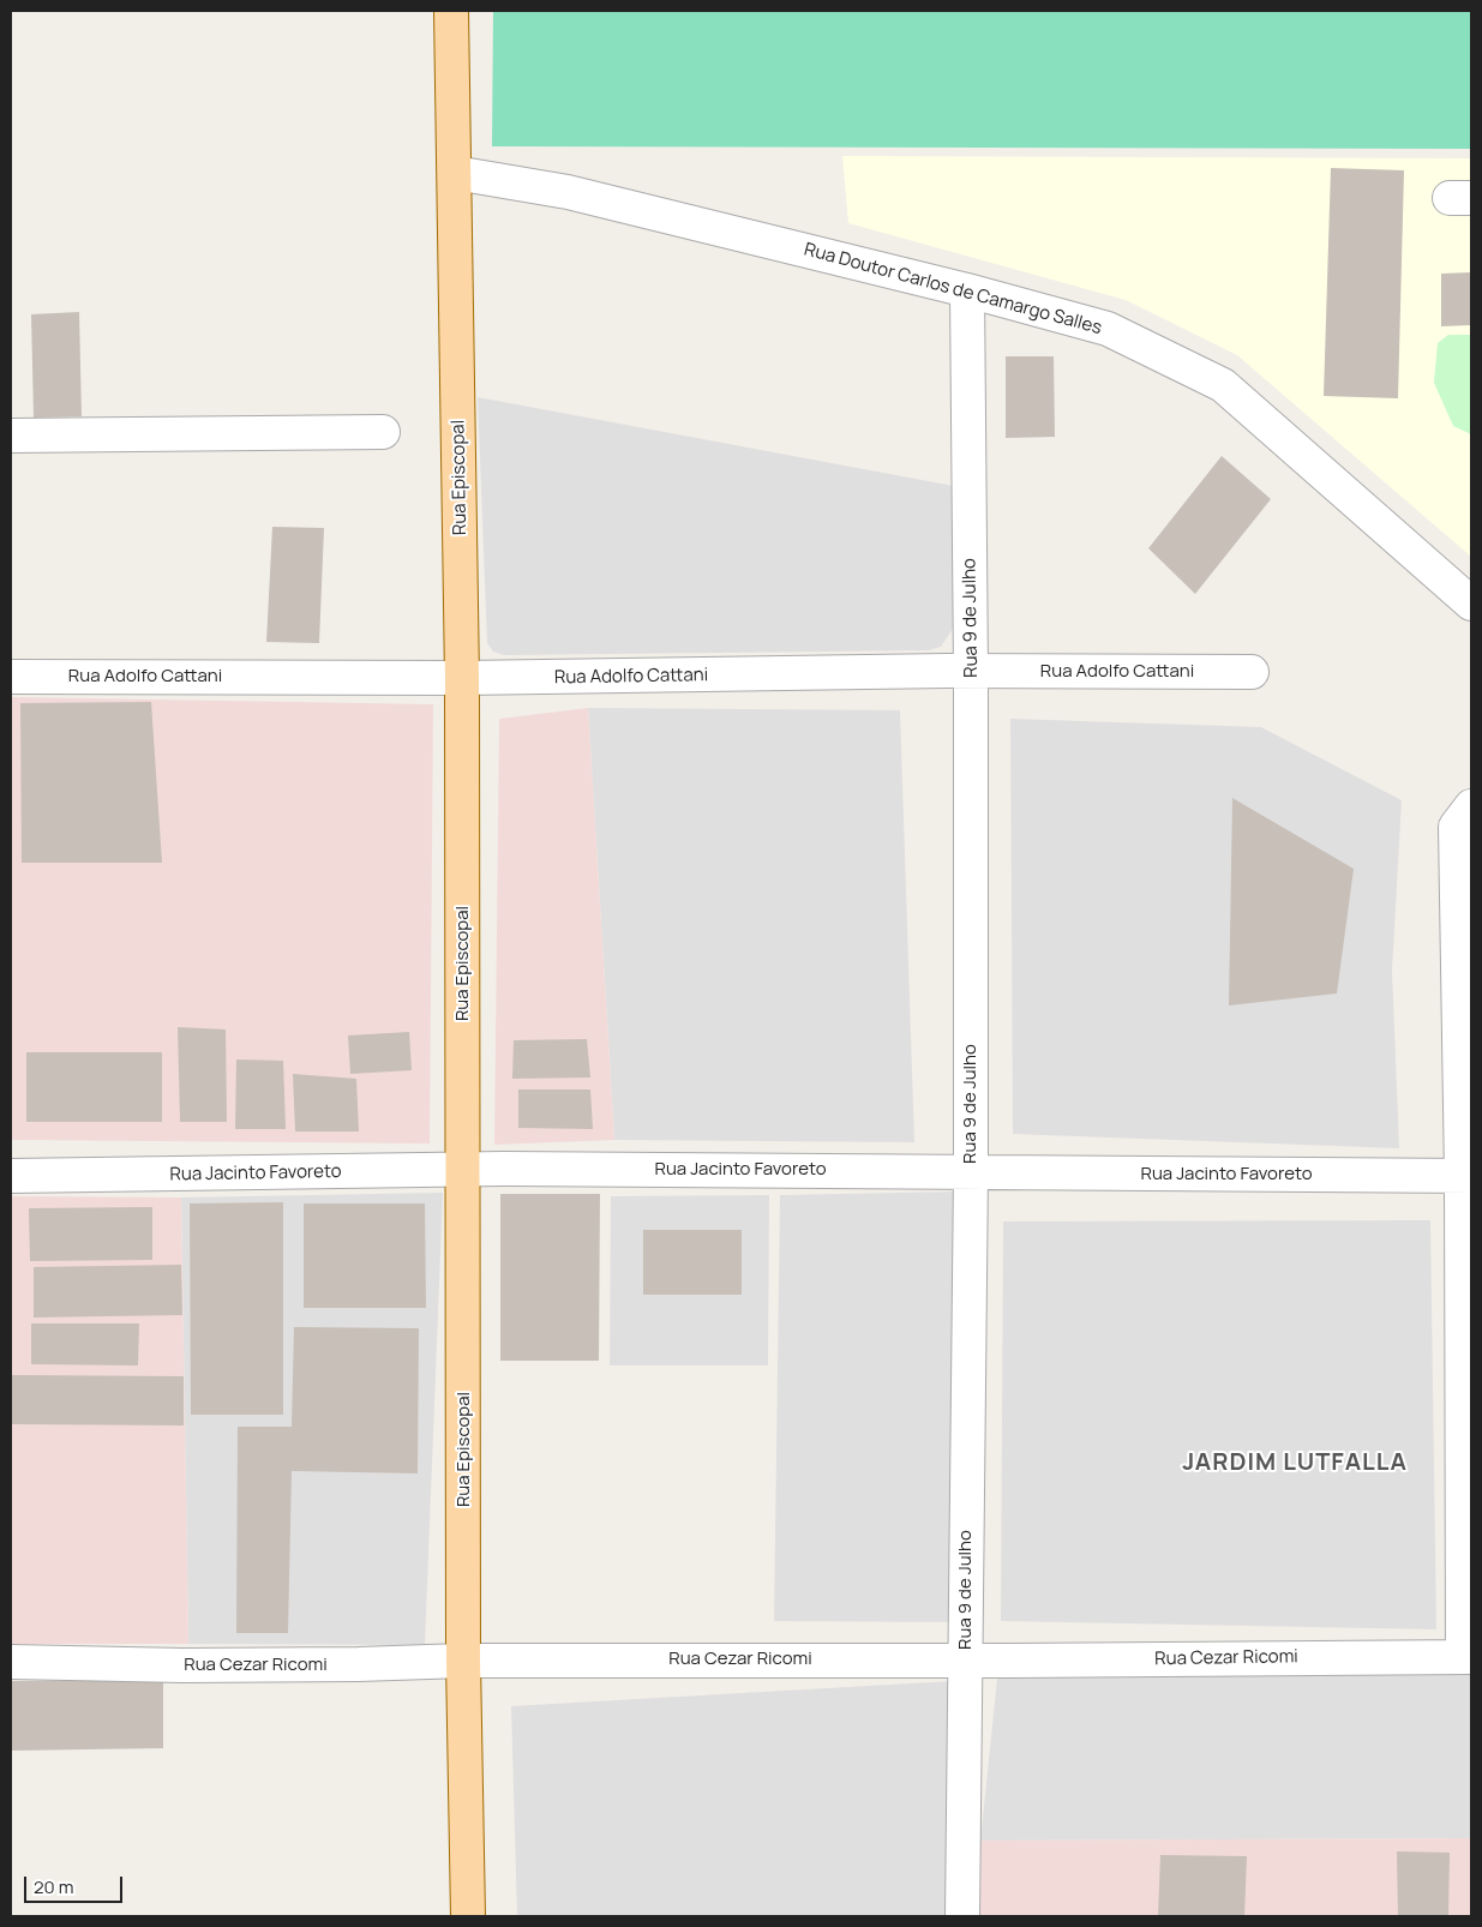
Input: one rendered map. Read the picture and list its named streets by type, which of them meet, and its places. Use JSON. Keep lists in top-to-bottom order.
{
  "streets": {
    "main road": ["Rua Episcopal"],
    "street": [
      "Rua Doutor Carlos de Camargo Salles",
      "Rua 9 de Julho",
      "Rua Adolfo Cattani",
      "Rua Jacinto Favoreto",
      "Rua Cezar Ricomi"
    ]
  },
  "crossings": [
    ["Rua Doutor Carlos de Camargo Salles", "Rua Episcopal"],
    ["Rua Doutor Carlos de Camargo Salles", "Rua 9 de Julho"],
    ["Rua Episcopal", "Rua Adolfo Cattani"],
    ["Rua Episcopal", "Rua Jacinto Favoreto"],
    ["Rua Episcopal", "Rua Cezar Ricomi"],
    ["Rua 9 de Julho", "Rua Adolfo Cattani"],
    ["Rua 9 de Julho", "Rua Jacinto Favoreto"],
    ["Rua 9 de Julho", "Rua Cezar Ricomi"]
  ],
  "districts": ["JARDIM LUTFALLA"],
  "scale_bar": "20 m"
}
